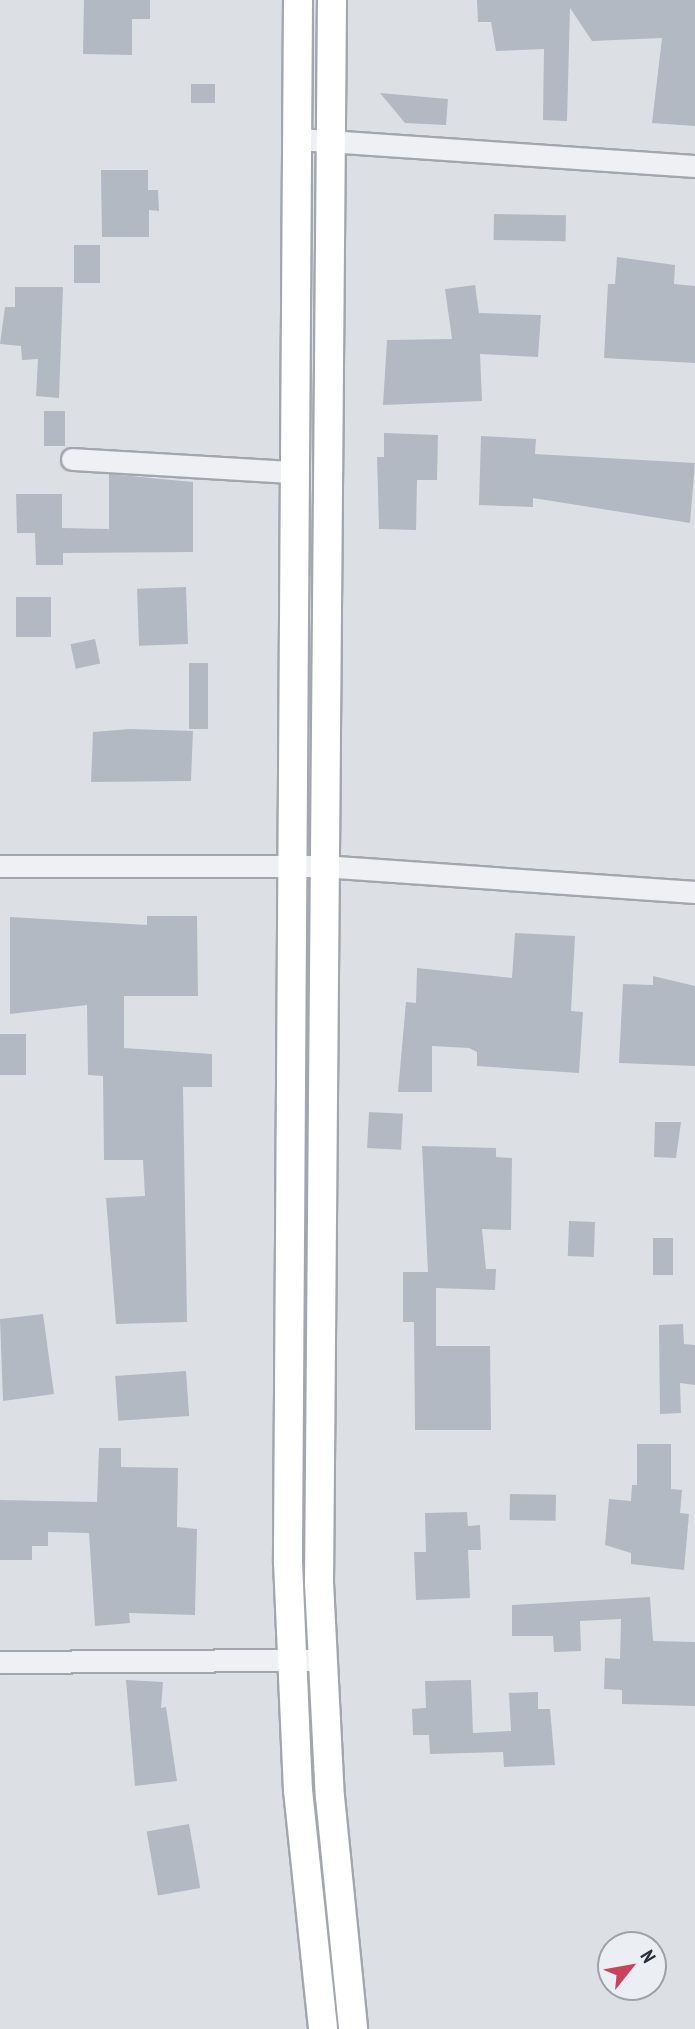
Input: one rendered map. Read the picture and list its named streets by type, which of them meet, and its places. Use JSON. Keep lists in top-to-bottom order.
{
  "north": "top right"
}
